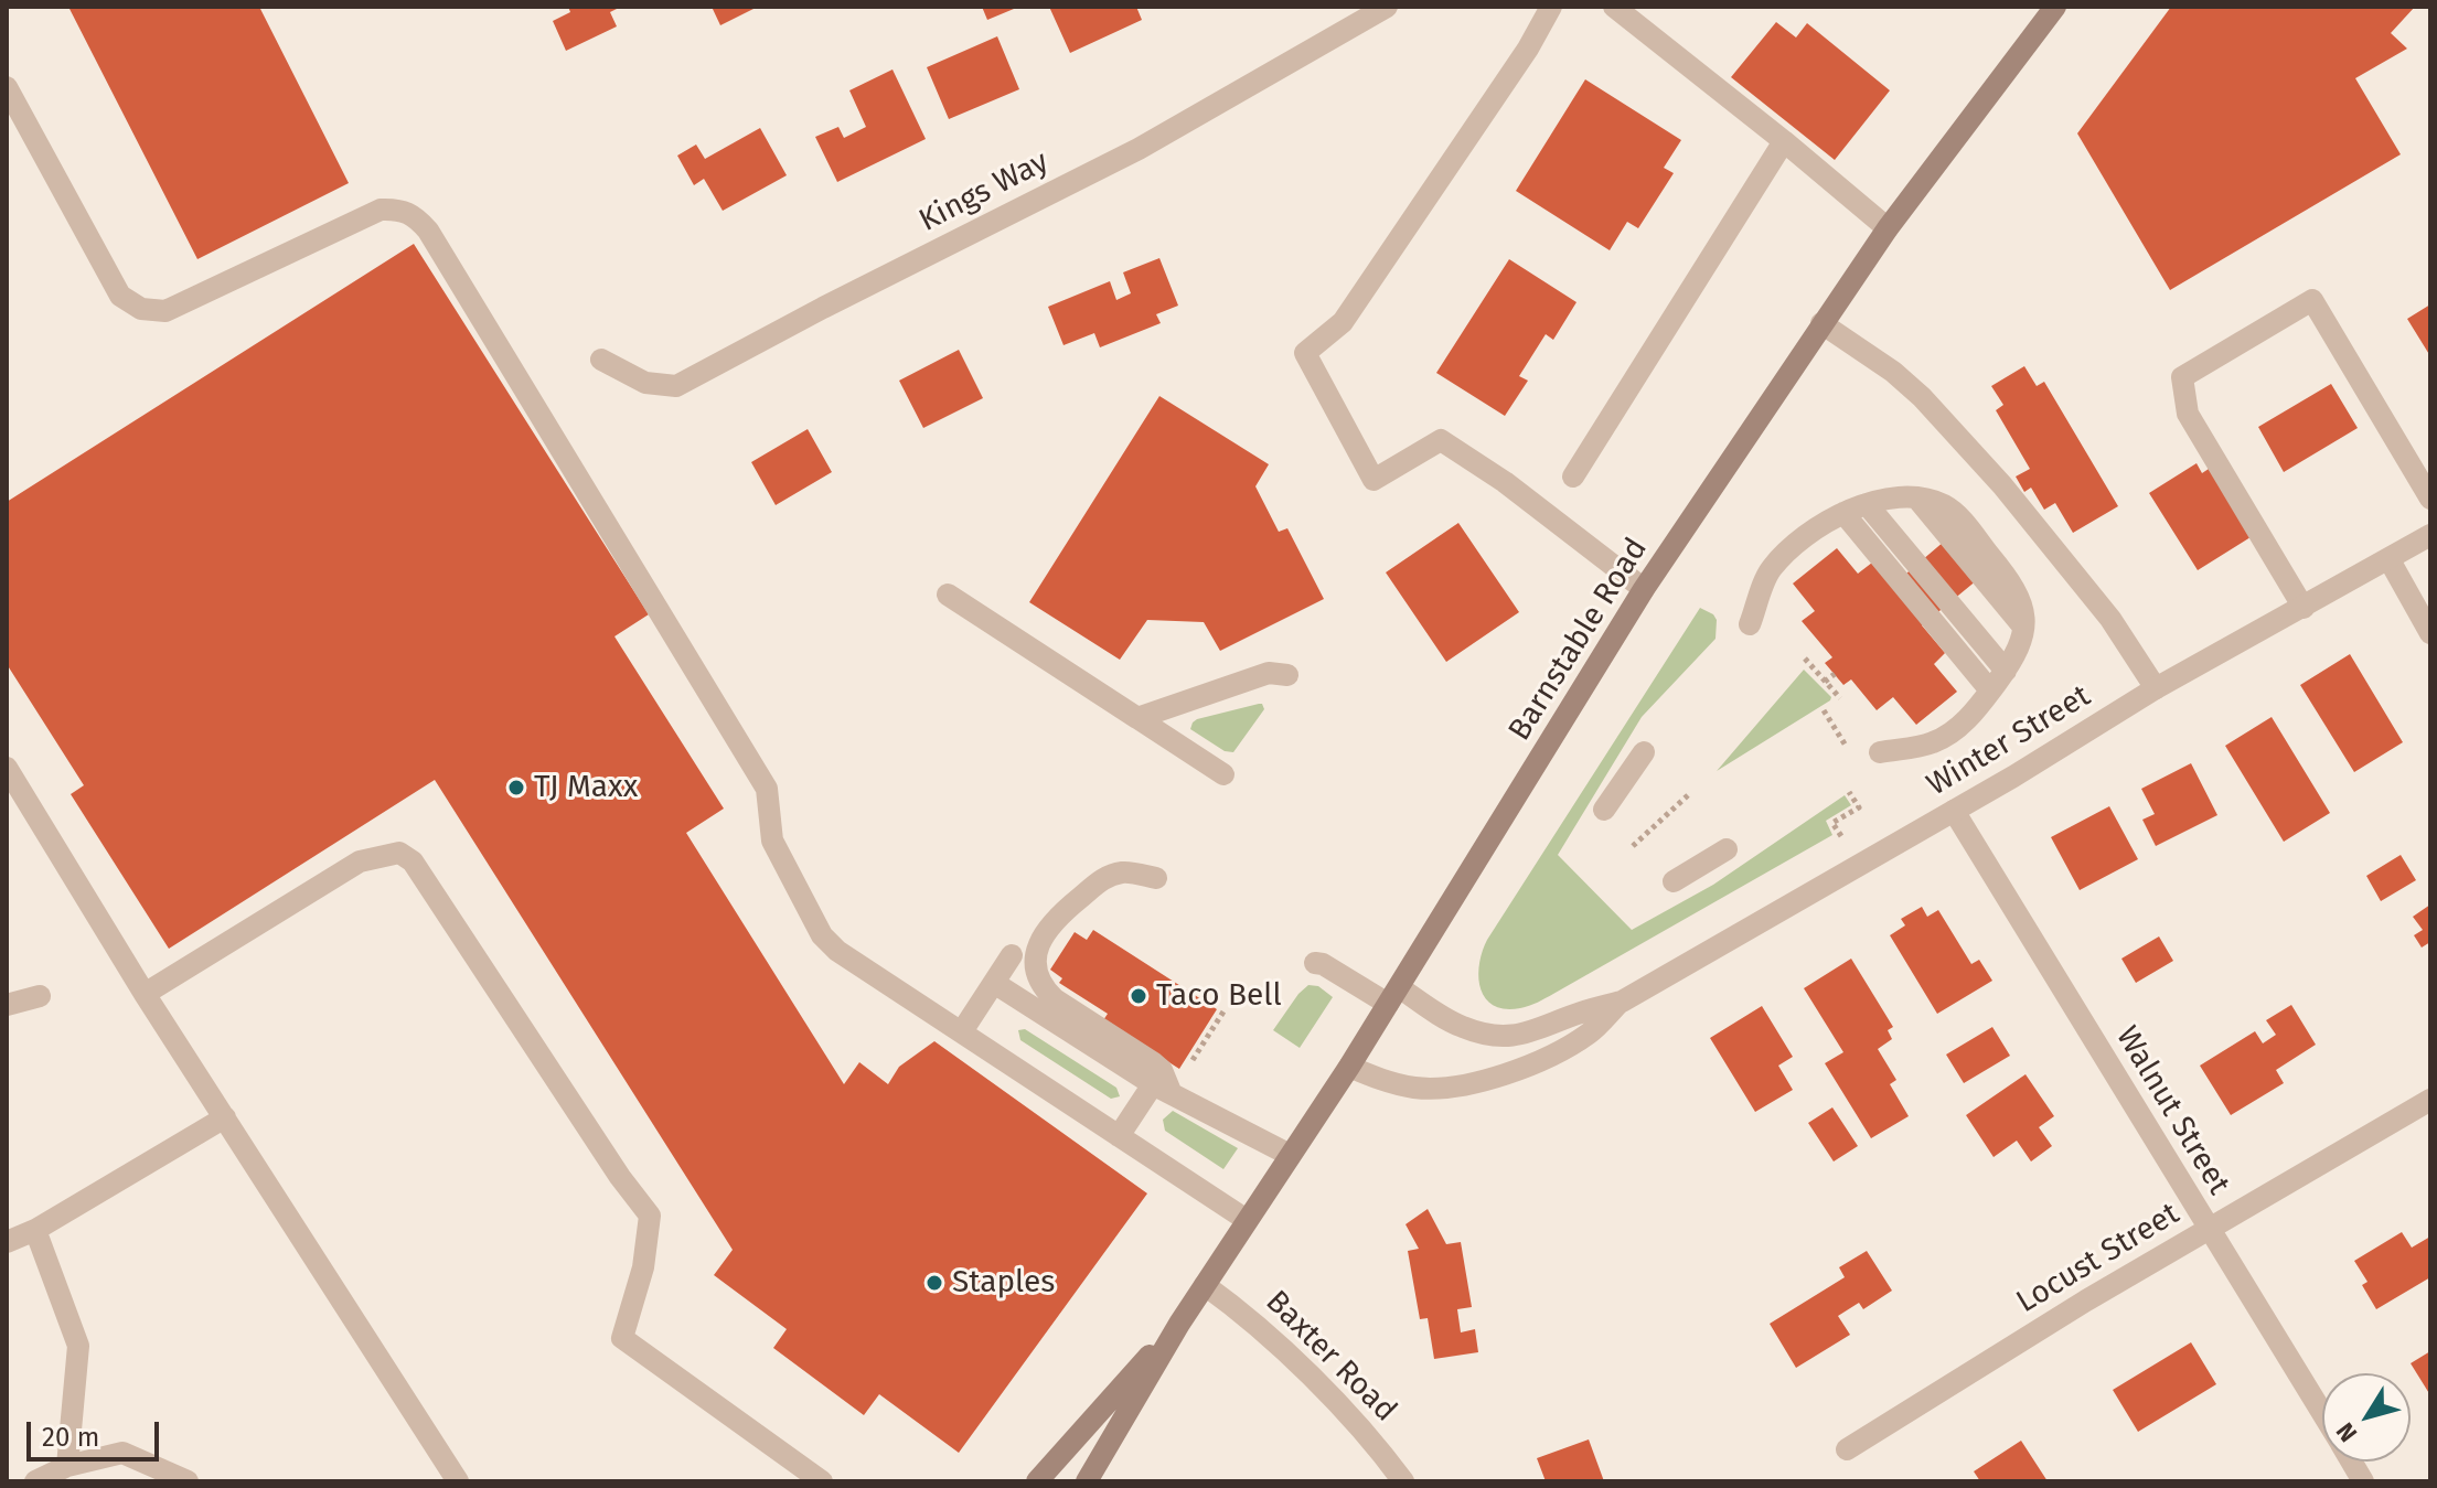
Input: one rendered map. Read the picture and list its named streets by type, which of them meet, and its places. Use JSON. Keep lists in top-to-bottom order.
{
  "streets": {
    "main road": ["Barnstable Road"],
    "street": [
      "Kings Way",
      "Winter Street",
      "Walnut Street",
      "Locust Street",
      "Baxter Road"
    ]
  },
  "crossings": [
    ["Barnstable Road", "Winter Street"],
    ["Barnstable Road", "Baxter Road"],
    ["Winter Street", "Walnut Street"],
    ["Walnut Street", "Locust Street"]
  ],
  "places": ["TJ Maxx", "Taco Bell", "Staples"],
  "scale_bar": "20 m",
  "north": "bottom left"
}
